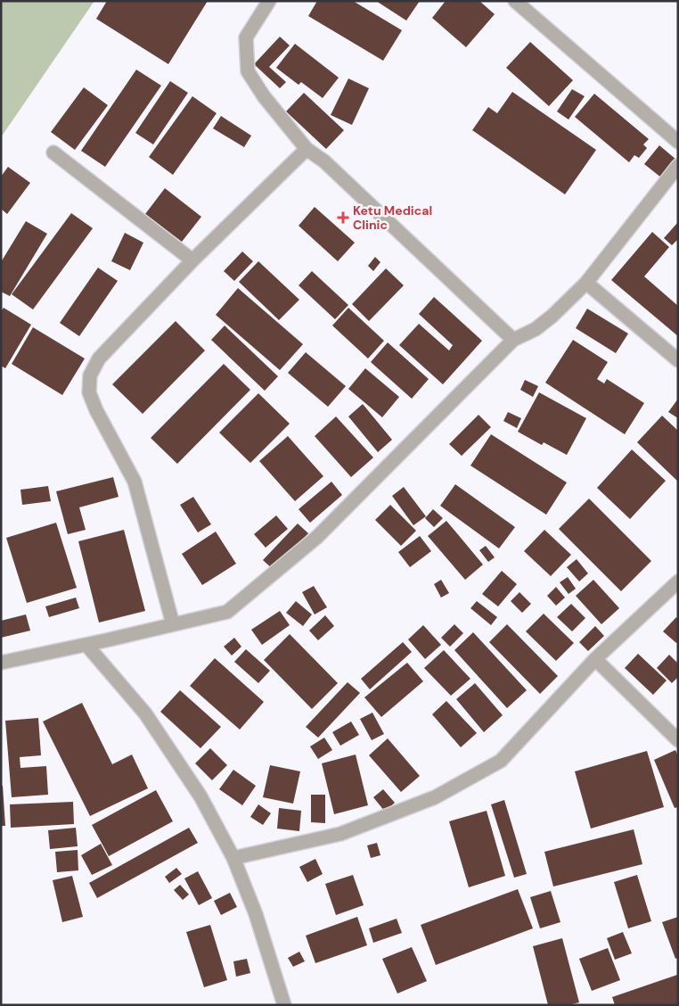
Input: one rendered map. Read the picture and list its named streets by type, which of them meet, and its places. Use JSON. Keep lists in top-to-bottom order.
{
  "places": {
    "health": ["Ketu Medical Clinic"]
  }
}
